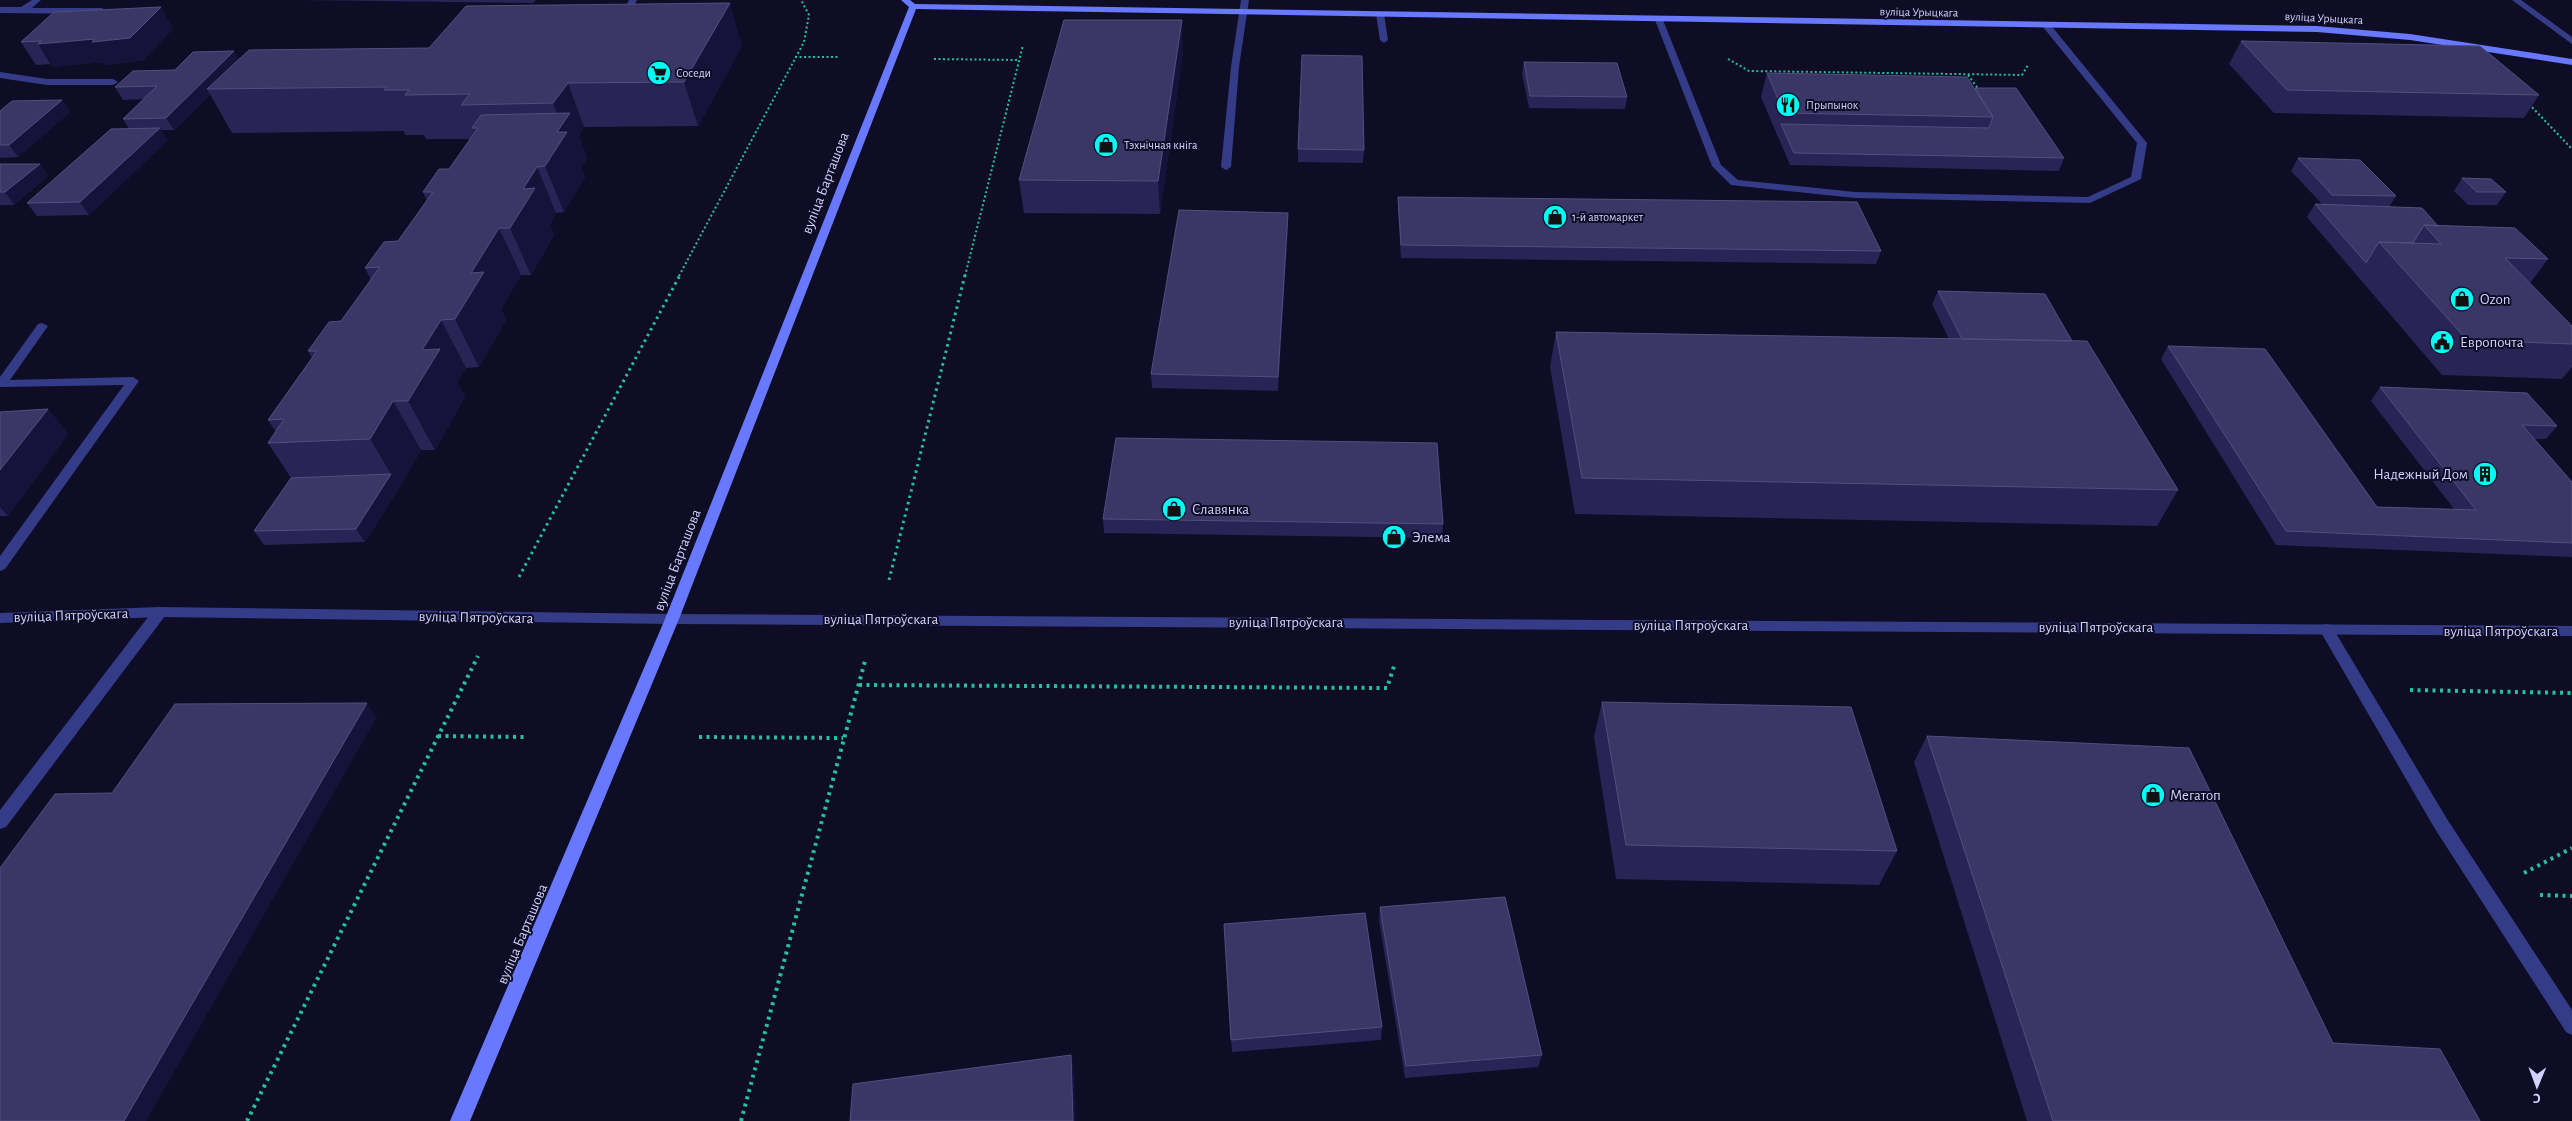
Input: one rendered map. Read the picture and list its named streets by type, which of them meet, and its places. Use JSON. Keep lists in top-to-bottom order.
{
  "streets": {
    "main road": ["вуліца Урыцкага", "вуліца Барташова"],
    "street": ["вуліца Пятроўскага"]
  },
  "crossings": [
    ["вуліца Урыцкага", "вуліца Барташова"],
    ["вуліца Барташова", "вуліца Пятроўскага"]
  ],
  "places": {
    "supermarket": ["Соседи"],
    "restaurant": ["Прыпынок"],
    "shop": [
      "Тэхнічная кніга",
      "1-й автомаркет",
      "Ozon",
      "Славянка",
      "Элема",
      "Мегатоп"
    ],
    "public building": ["Европочта"],
    "building": ["Надежный Дом"]
  },
  "north": "bottom"
}
